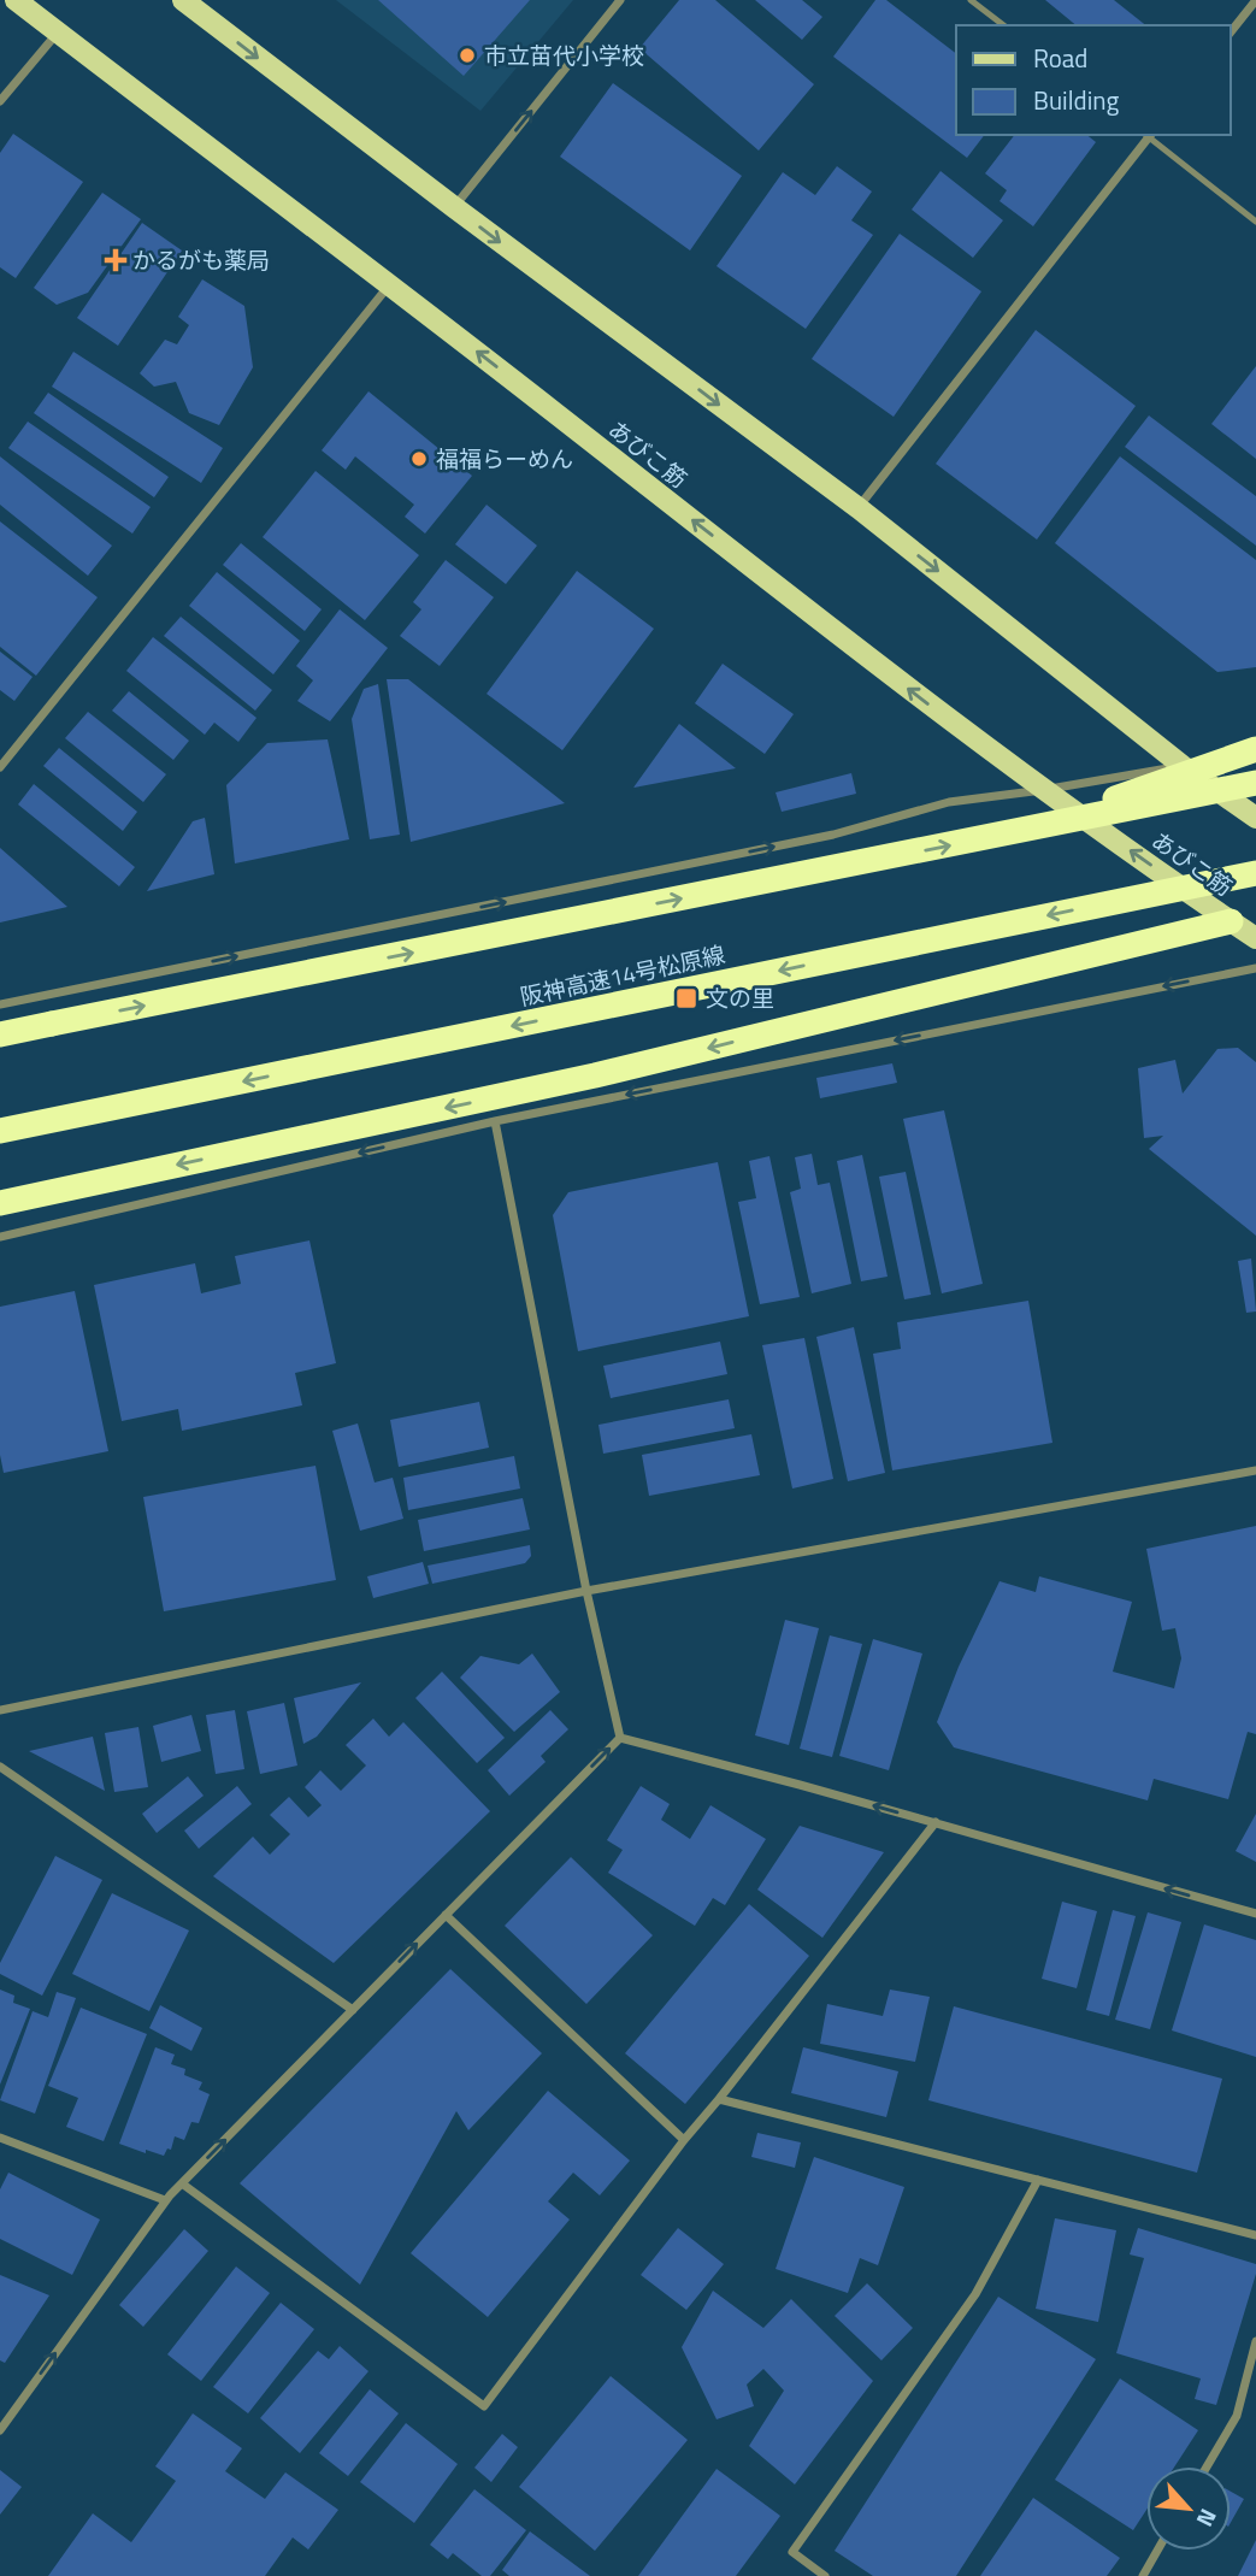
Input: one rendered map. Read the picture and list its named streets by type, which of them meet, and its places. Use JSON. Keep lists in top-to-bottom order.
{
  "streets": {
    "highway": ["阪神高速14号松原線"],
    "main road": ["あびこ筋"]
  },
  "places": {
    "other": ["市立苗代小学校", "福福らーめん"],
    "health": ["かるがも薬局"],
    "transit": ["文の里"]
  },
  "legend": ["Road", "Building"],
  "north": "bottom right"
}
